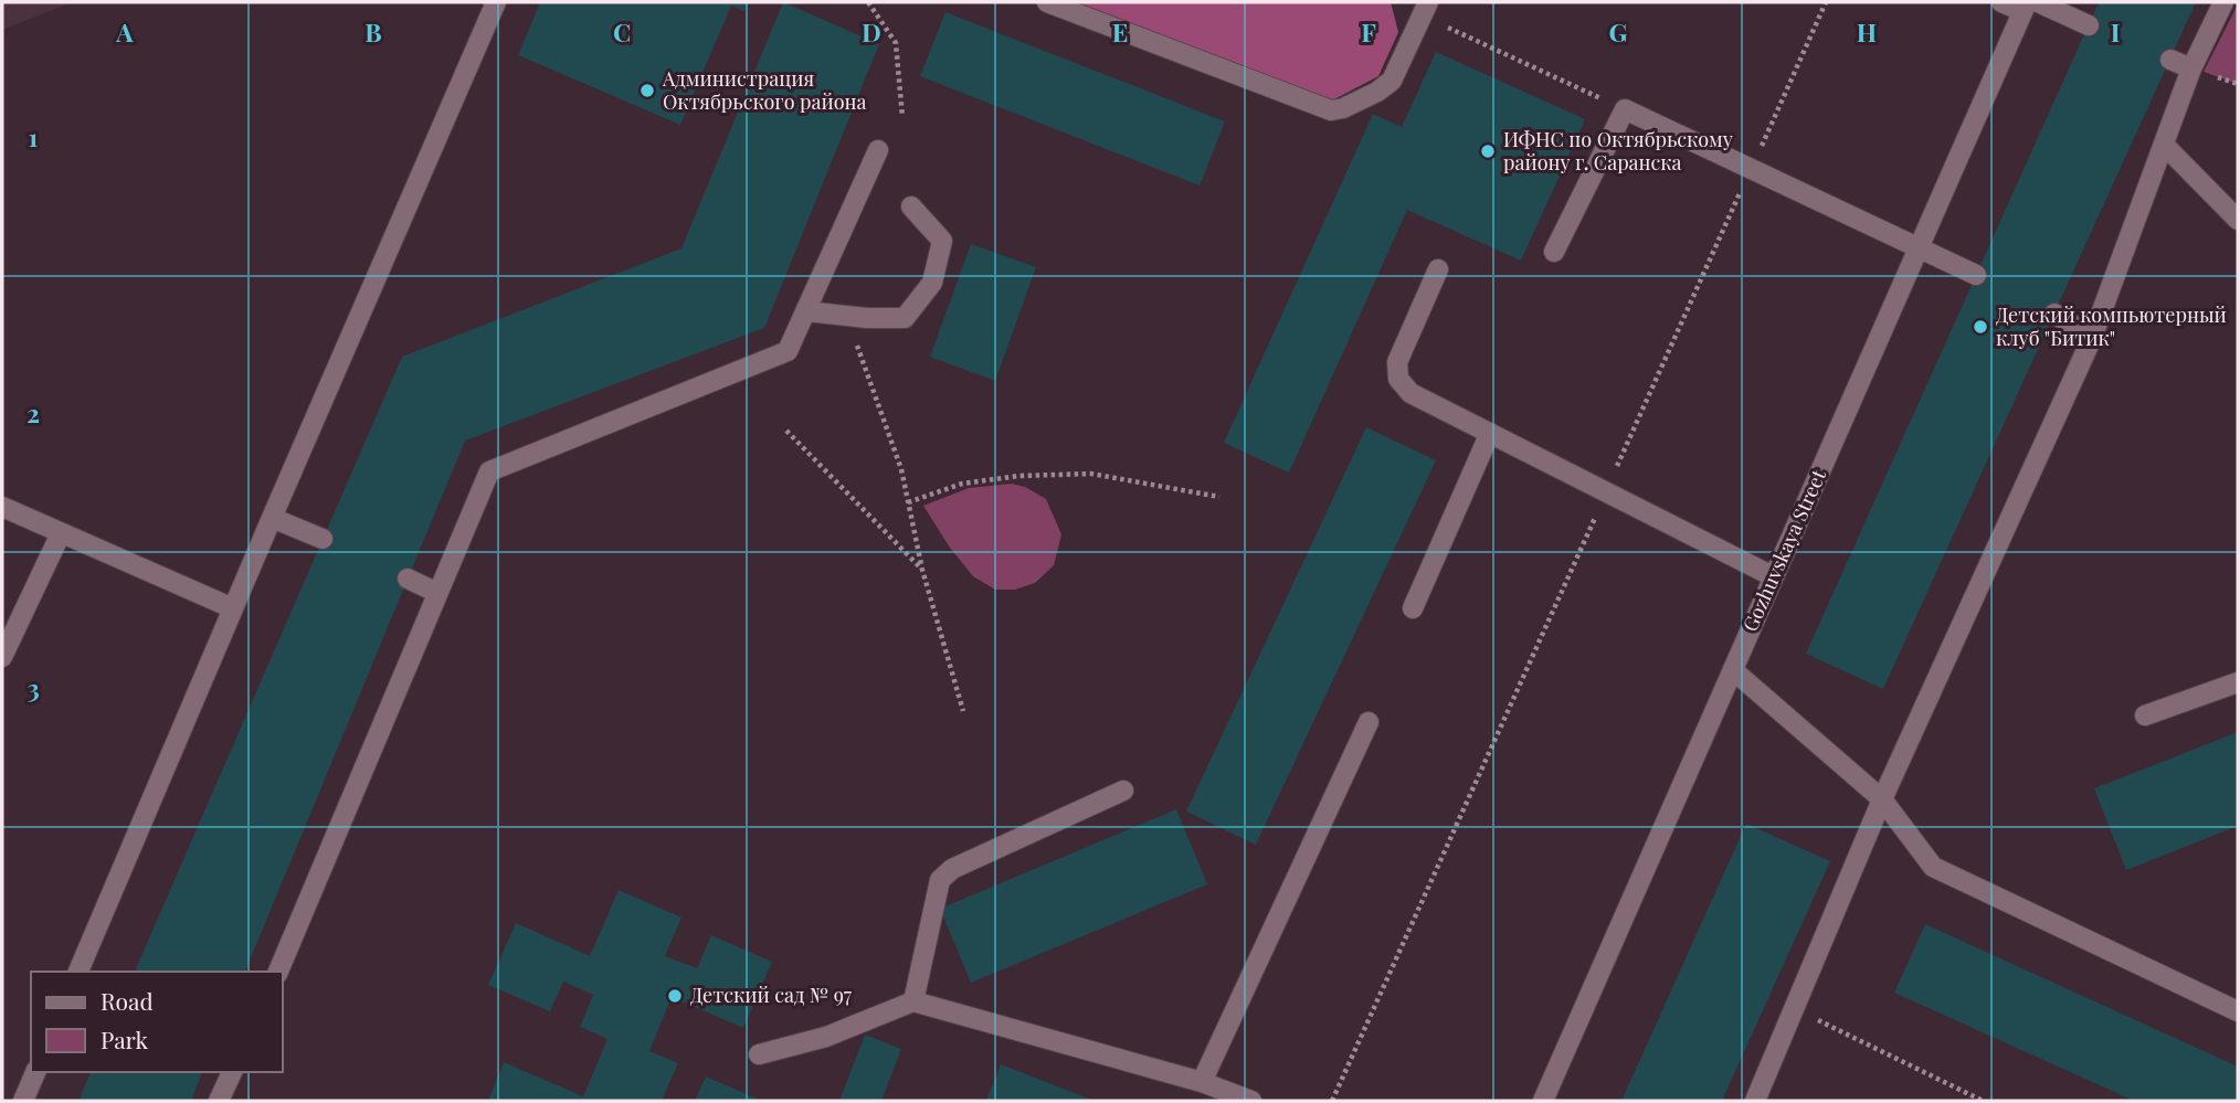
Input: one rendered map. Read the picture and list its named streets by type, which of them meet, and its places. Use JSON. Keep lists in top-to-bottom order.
{
  "streets": {
    "street": ["Gozhuvskaya Street"]
  },
  "places": [
    "Администрация Октябрьского района",
    "ИФНС по Октябрьскому району г. Саранска",
    "Детский компьютерный клуб \"Битик\"",
    "Детский сад № 97"
  ],
  "legend": ["Road", "Park"],
  "grid": {
    "columns": [
      "A",
      "B",
      "C",
      "D",
      "E",
      "F",
      "G",
      "H",
      "I"
    ],
    "rows": ["1", "2", "3"]
  }
}
